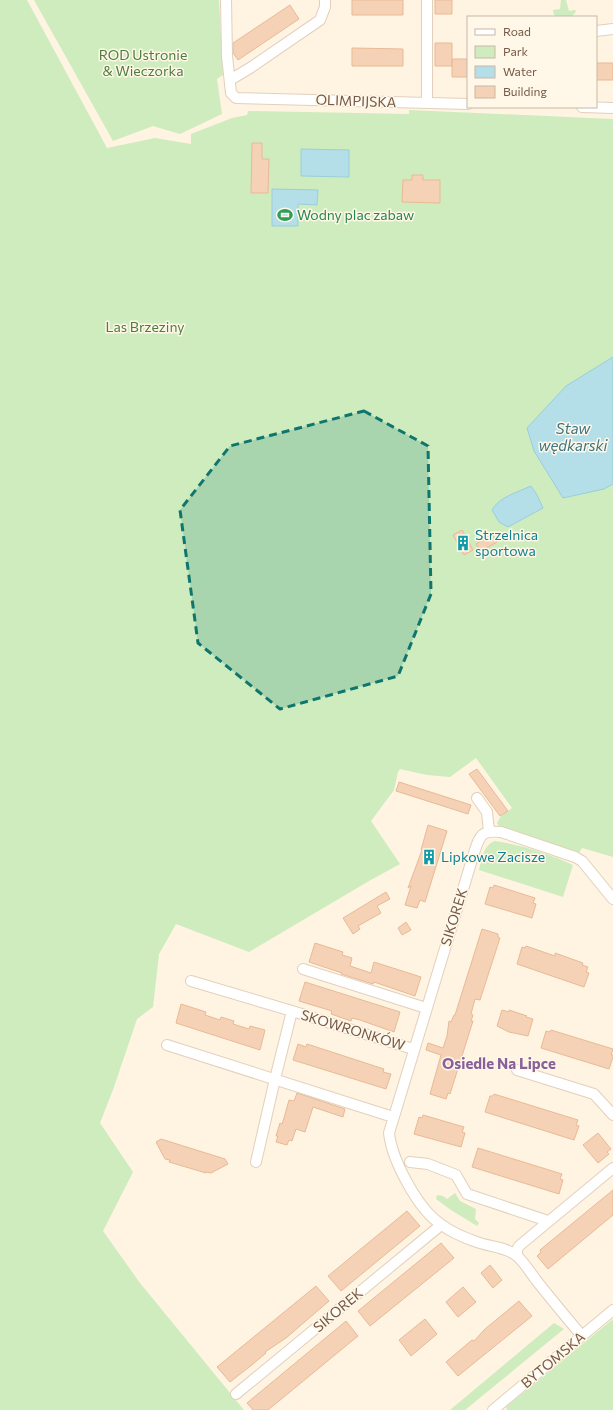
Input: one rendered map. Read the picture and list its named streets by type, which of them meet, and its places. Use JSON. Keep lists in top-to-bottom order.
{
  "streets": {
    "street": [
      "OLIMPIJSKA",
      "SIKOREK",
      "SKOWRONKÓW",
      "BYTOMSKA"
    ]
  },
  "crossings": [
    ["SIKOREK", "SKOWRONKÓW"],
    ["SIKOREK", "BYTOMSKA"]
  ],
  "districts": ["Osiedle Na Lipce"],
  "water": ["Staw wędkarski"],
  "parks": ["ROD Ustronie & Wieczorka", "Las Brzeziny"],
  "places": {
    "sports": ["Wodny plac zabaw"],
    "building": ["Strzelnica sportowa", "Lipkowe Zacisze"]
  },
  "legend": [
    "Road",
    "Park",
    "Water",
    "Building"
  ]
}
